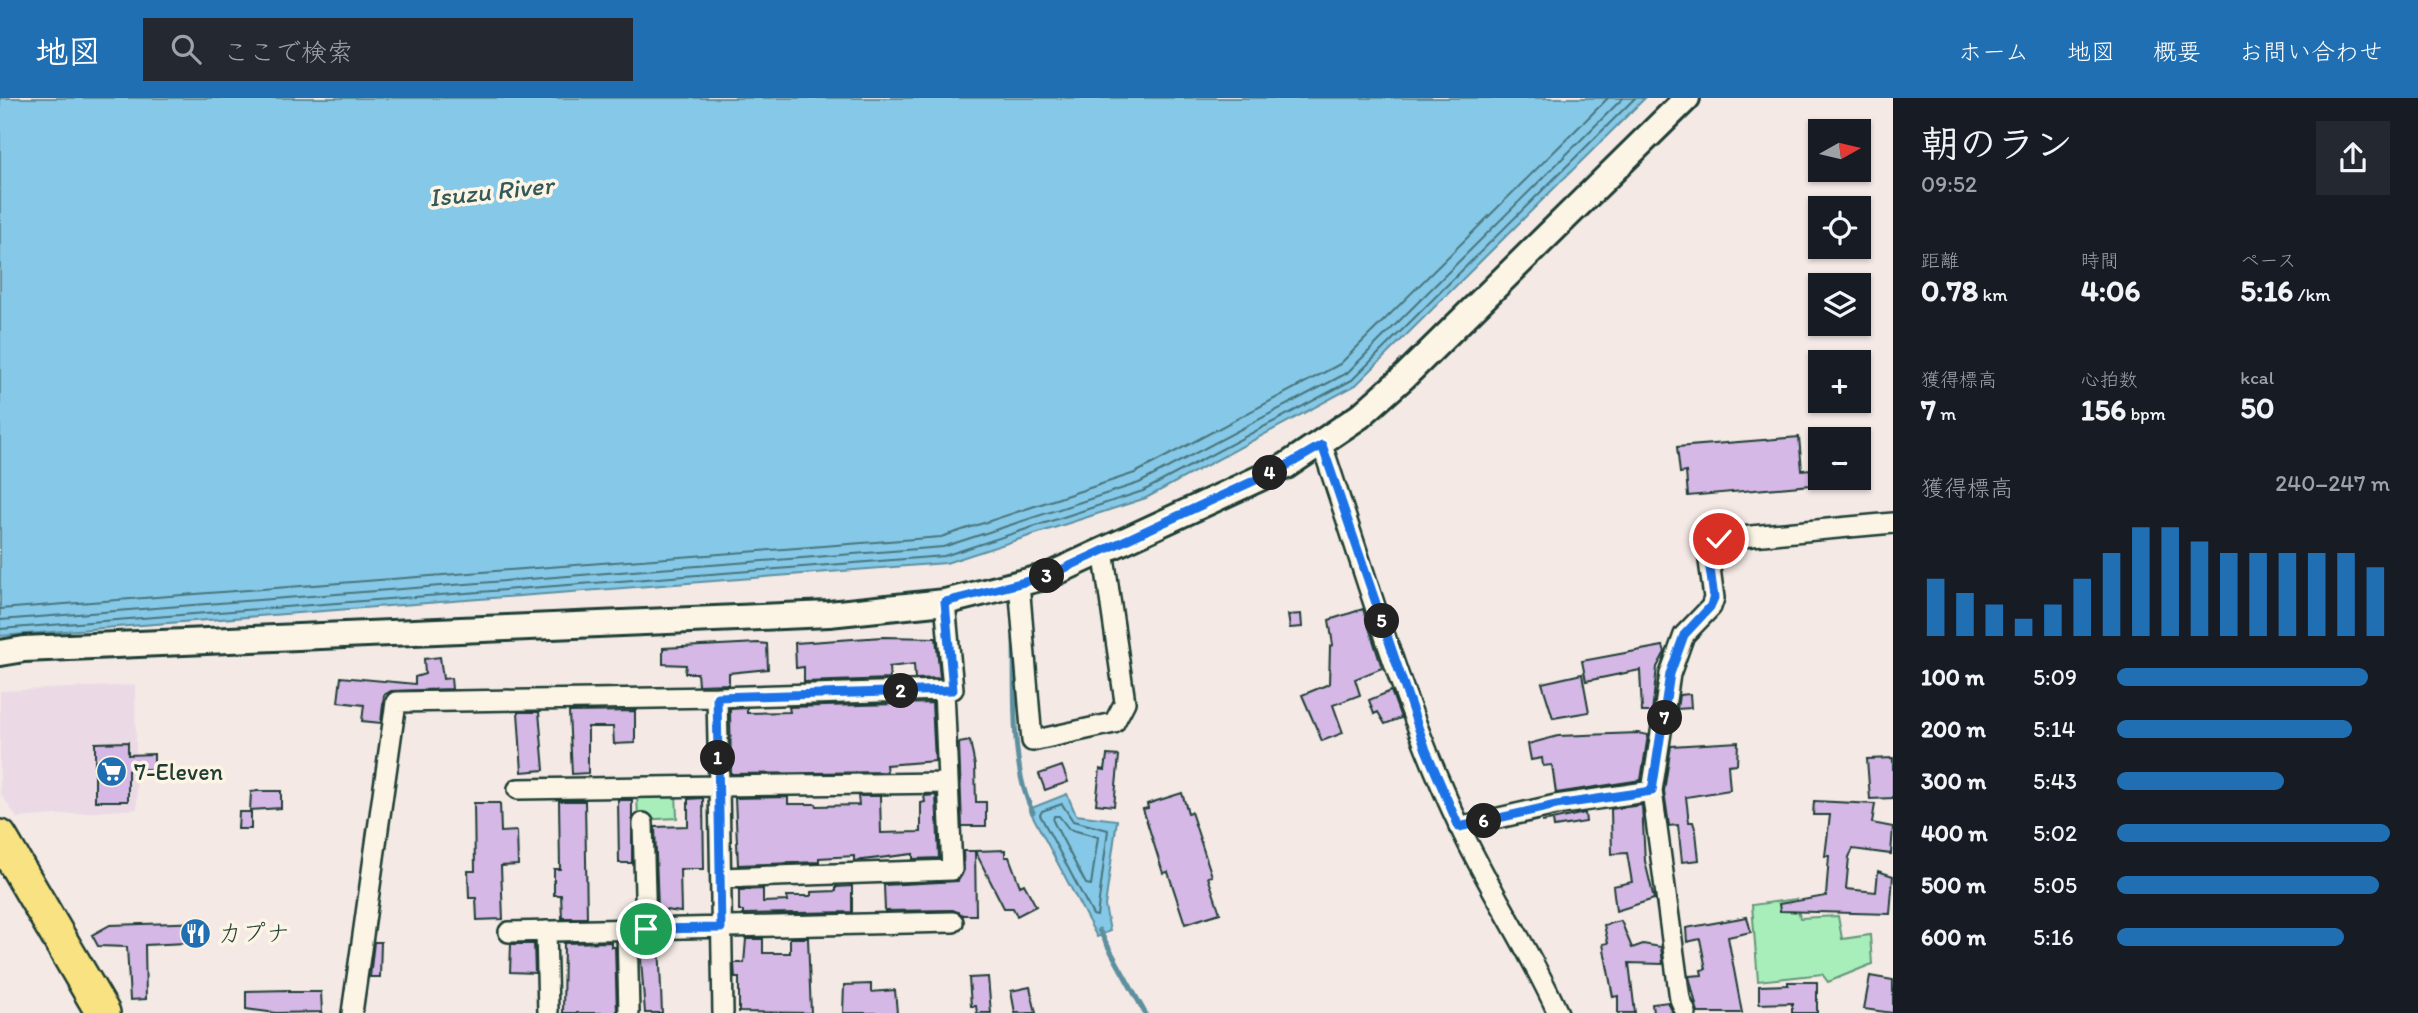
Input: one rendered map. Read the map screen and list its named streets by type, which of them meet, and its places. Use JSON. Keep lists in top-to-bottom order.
{
  "water": ["Isuzu River"],
  "places": {
    "supermarket": ["7-Eleven"],
    "restaurant": ["カプナ"]
  },
  "north": "right",
  "page": {
    "header": "地図",
    "search": "ここで検索",
    "nav": [
      "ホーム",
      "地図",
      "概要",
      "お問い合わせ"
    ],
    "heading": ["朝のラン", "09:52"],
    "map_buttons": ["+", "−"],
    "stats": [
      ["距離", "0.78 km"],
      ["時間", "4:06"],
      ["ペース", "5:16 /km"],
      ["獲得標高", "7 m"],
      ["心拍数", "156 bpm"],
      ["kcal", "50"]
    ],
    "pins": [
      "4",
      "3",
      "5",
      "2",
      "7",
      "1",
      "6"
    ],
    "chart": ["獲得標高", "240–247 m"],
    "list": [
      {
        "name": "100 m",
        "note": "5:09"
      },
      {
        "name": "200 m",
        "note": "5:14"
      },
      {
        "name": "300 m",
        "note": "5:43"
      },
      {
        "name": "400 m",
        "note": "5:02"
      },
      {
        "name": "500 m",
        "note": "5:05"
      },
      {
        "name": "600 m",
        "note": "5:16"
      }
    ]
  }
}
